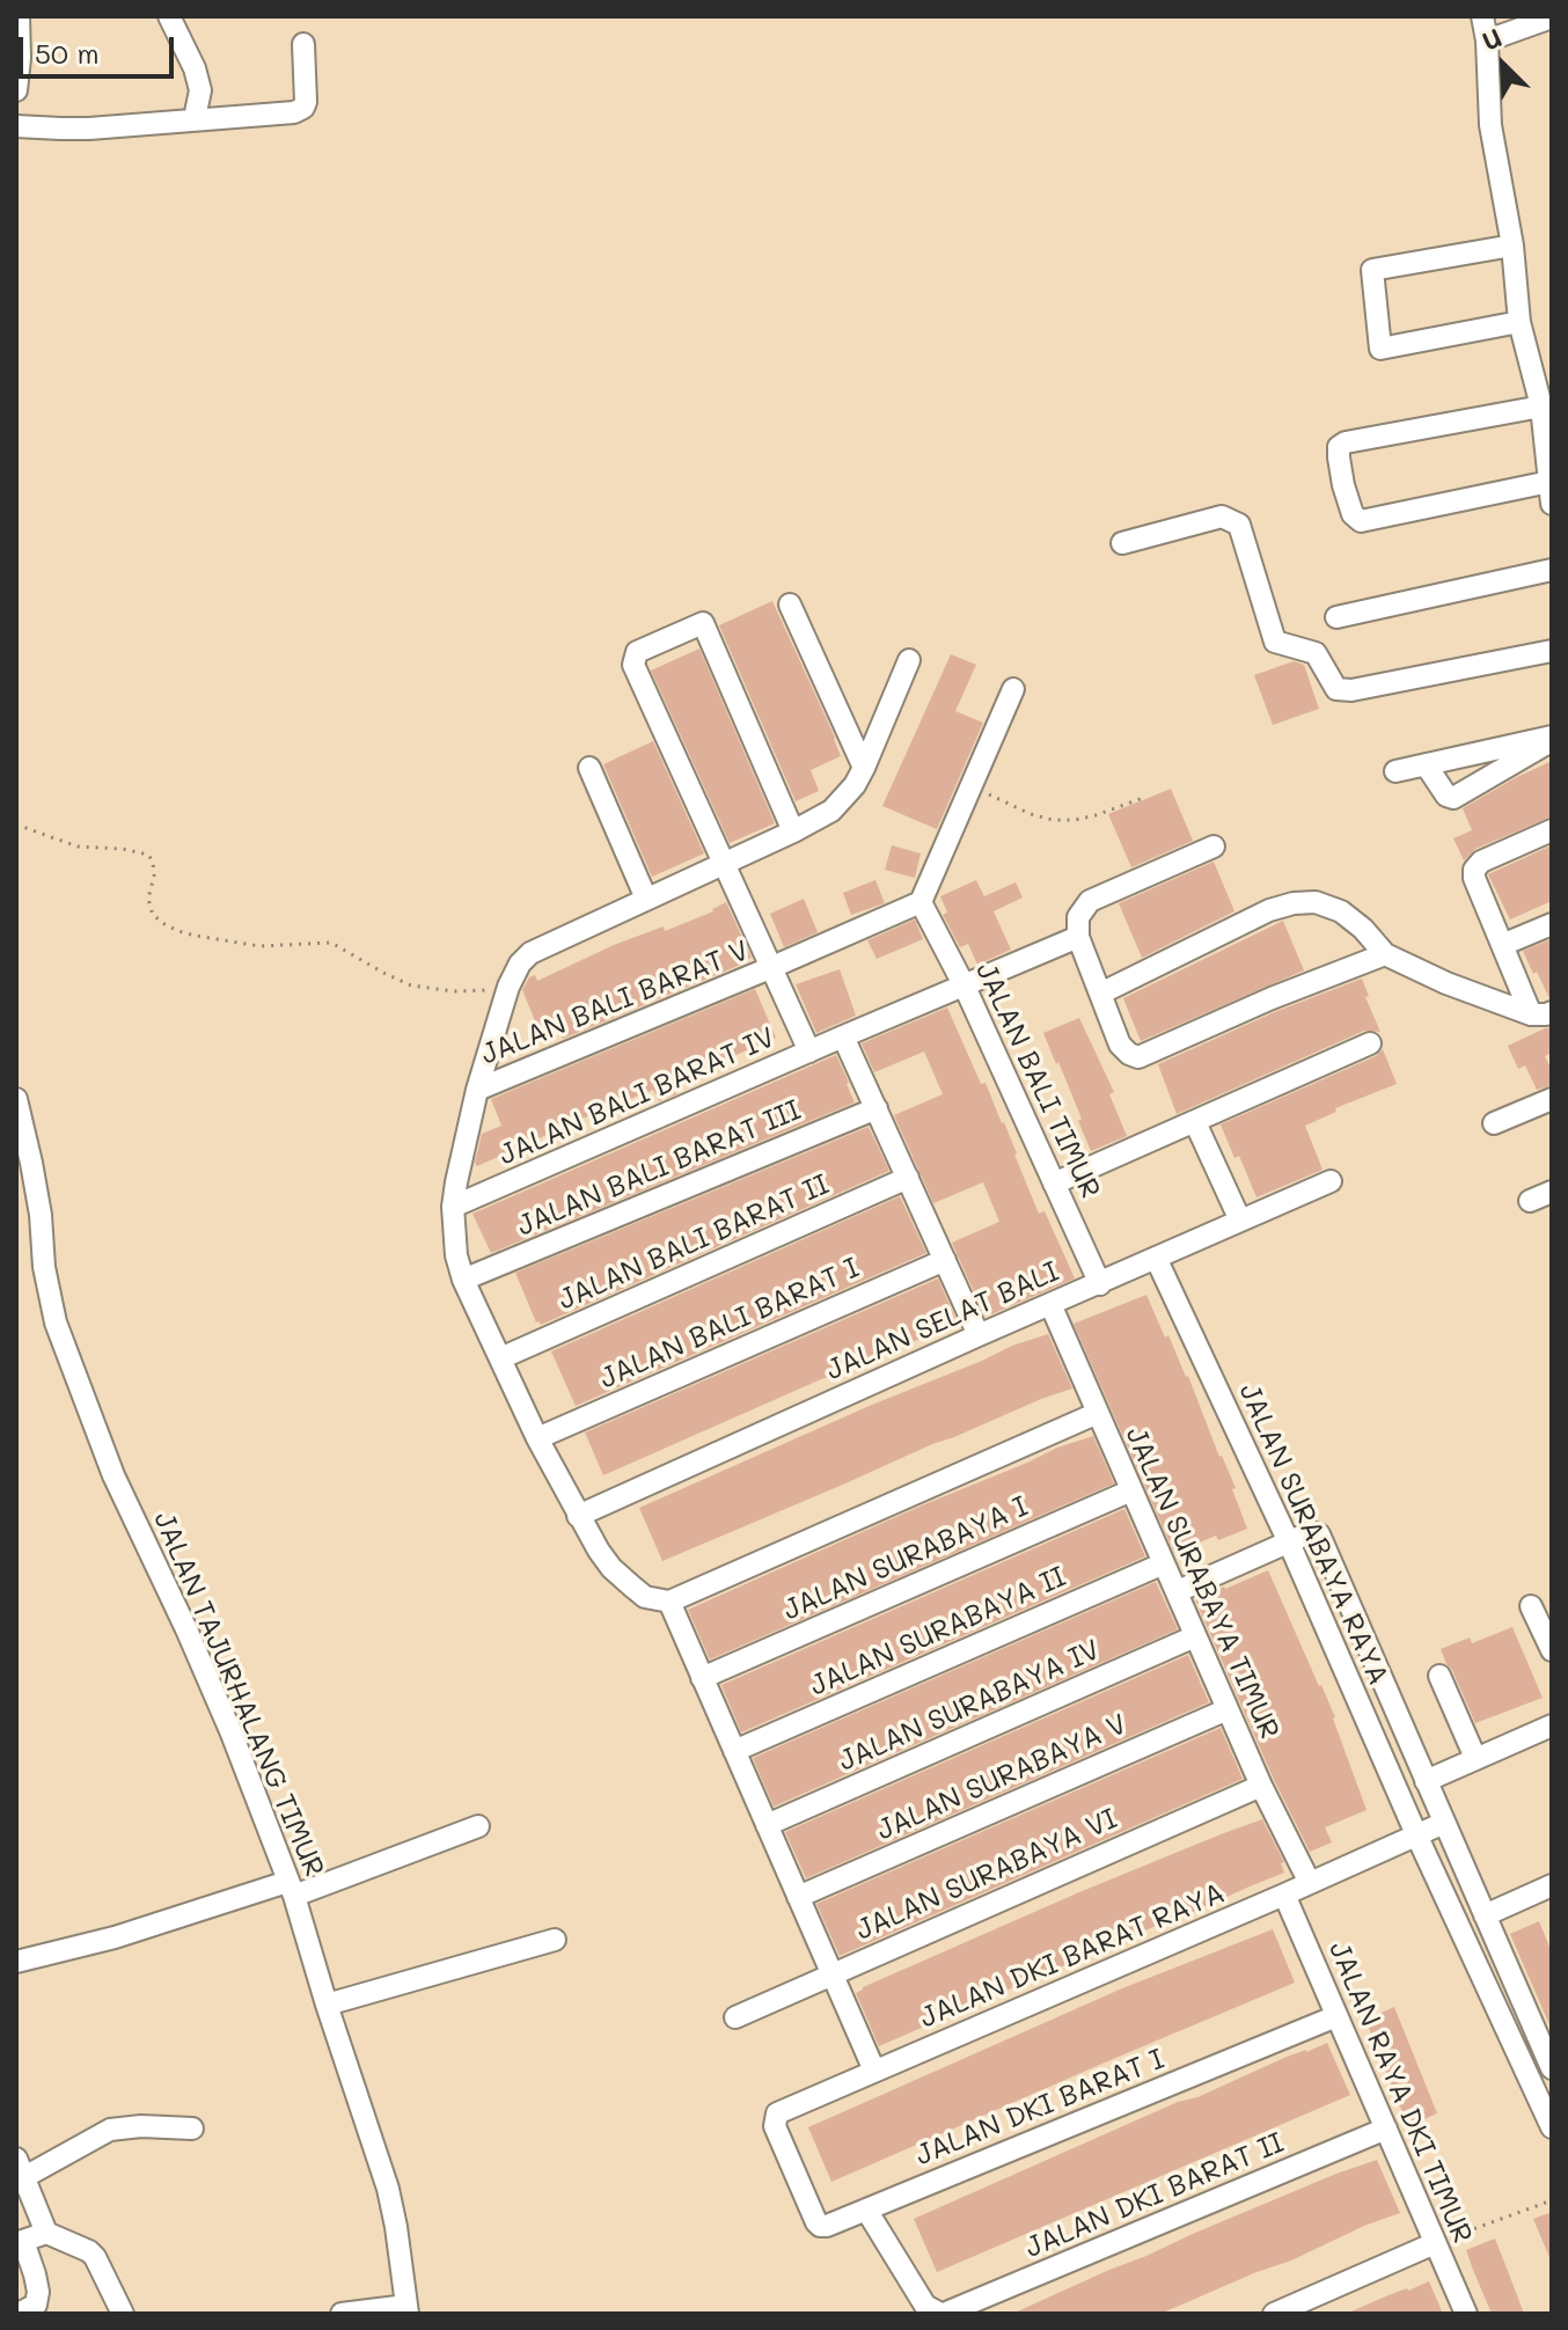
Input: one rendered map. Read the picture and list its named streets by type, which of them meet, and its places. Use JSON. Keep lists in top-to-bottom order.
{
  "streets": {
    "street": [
      "JALAN BALI BARAT V",
      "JALAN BALI TIMUR",
      "JALAN BALI BARAT IV",
      "JALAN BALI BARAT III",
      "JALAN BALI BARAT II",
      "JALAN SELAT BALI",
      "JALAN BALI BARAT I",
      "JALAN SURABAYA RAYA",
      "JALAN SURABAYA I",
      "JALAN SURABAYA TIMUR",
      "JALAN SURABAYA II",
      "JALAN TAJURHALANG TIMUR",
      "JALAN SURABAYA IV",
      "JALAN SURABAYA V",
      "JALAN SURABAYA VI",
      "JALAN DKI BARAT RAYA",
      "JALAN RAYA DKI TIMUR",
      "JALAN DKI BARAT I",
      "JALAN DKI BARAT II"
    ]
  },
  "crossings": [
    ["JALAN BALI BARAT V", "JALAN BALI TIMUR"],
    ["JALAN BALI TIMUR", "JALAN BALI BARAT IV"],
    ["JALAN BALI TIMUR", "JALAN SELAT BALI"],
    ["JALAN SELAT BALI", "JALAN SURABAYA RAYA"],
    ["JALAN SELAT BALI", "JALAN SURABAYA TIMUR"],
    ["JALAN SURABAYA RAYA", "JALAN DKI BARAT RAYA"],
    ["JALAN SURABAYA I", "JALAN SURABAYA TIMUR"],
    ["JALAN SURABAYA TIMUR", "JALAN SURABAYA II"],
    ["JALAN SURABAYA TIMUR", "JALAN SURABAYA IV"],
    ["JALAN SURABAYA TIMUR", "JALAN SURABAYA V"],
    ["JALAN SURABAYA TIMUR", "JALAN SURABAYA VI"],
    ["JALAN SURABAYA TIMUR", "JALAN DKI BARAT RAYA"],
    ["JALAN DKI BARAT RAYA", "JALAN RAYA DKI TIMUR"],
    ["JALAN DKI BARAT RAYA", "JALAN DKI BARAT I"],
    ["JALAN RAYA DKI TIMUR", "JALAN DKI BARAT I"],
    ["JALAN RAYA DKI TIMUR", "JALAN DKI BARAT II"],
    ["JALAN DKI BARAT I", "JALAN DKI BARAT II"]
  ],
  "scale_bar": "50 m",
  "north": "top left"
}
